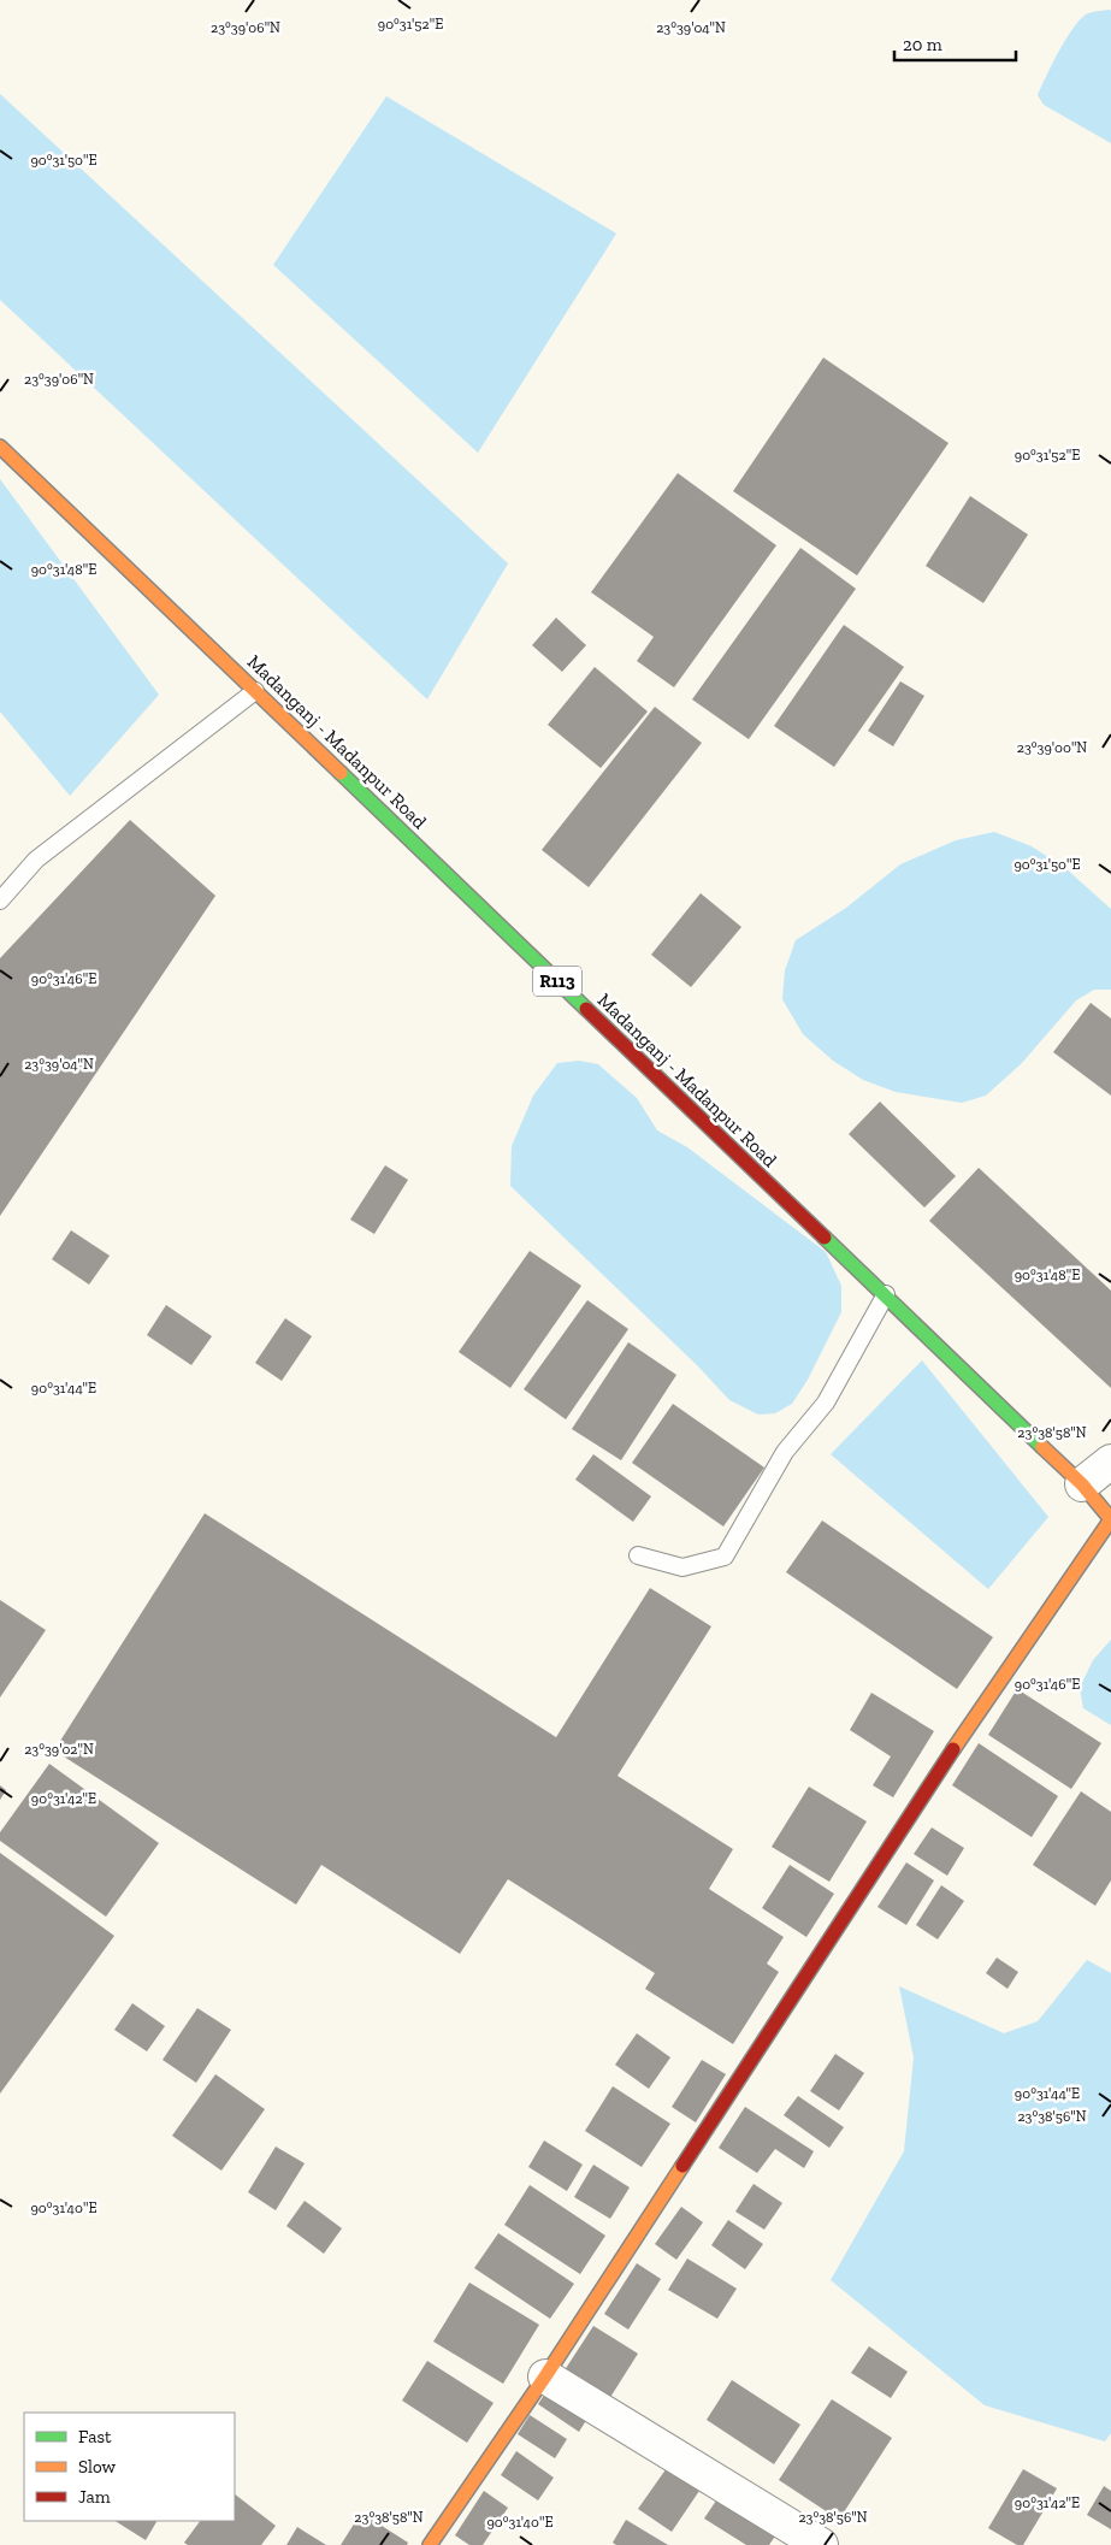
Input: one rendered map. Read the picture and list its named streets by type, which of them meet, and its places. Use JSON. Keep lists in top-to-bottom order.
{
  "streets": {
    "main road": ["Madanganj - Madanpur Road", "R113"]
  },
  "legend": ["Fast", "Slow", "Jam"],
  "scale_bar": "20 m",
  "coordinates": [
    "90°31'52\"E",
    "23°39'06\"N",
    "23°39'04\"N",
    "90°31'50\"E",
    "90°31'48\"E",
    "23°39'00\"N",
    "90°31'46\"E",
    "90°31'44\"E",
    "23°38'58\"N",
    "23°39'02\"N",
    "90°31'42\"E",
    "23°38'56\"N",
    "90°31'40\"E"
  ]
}
